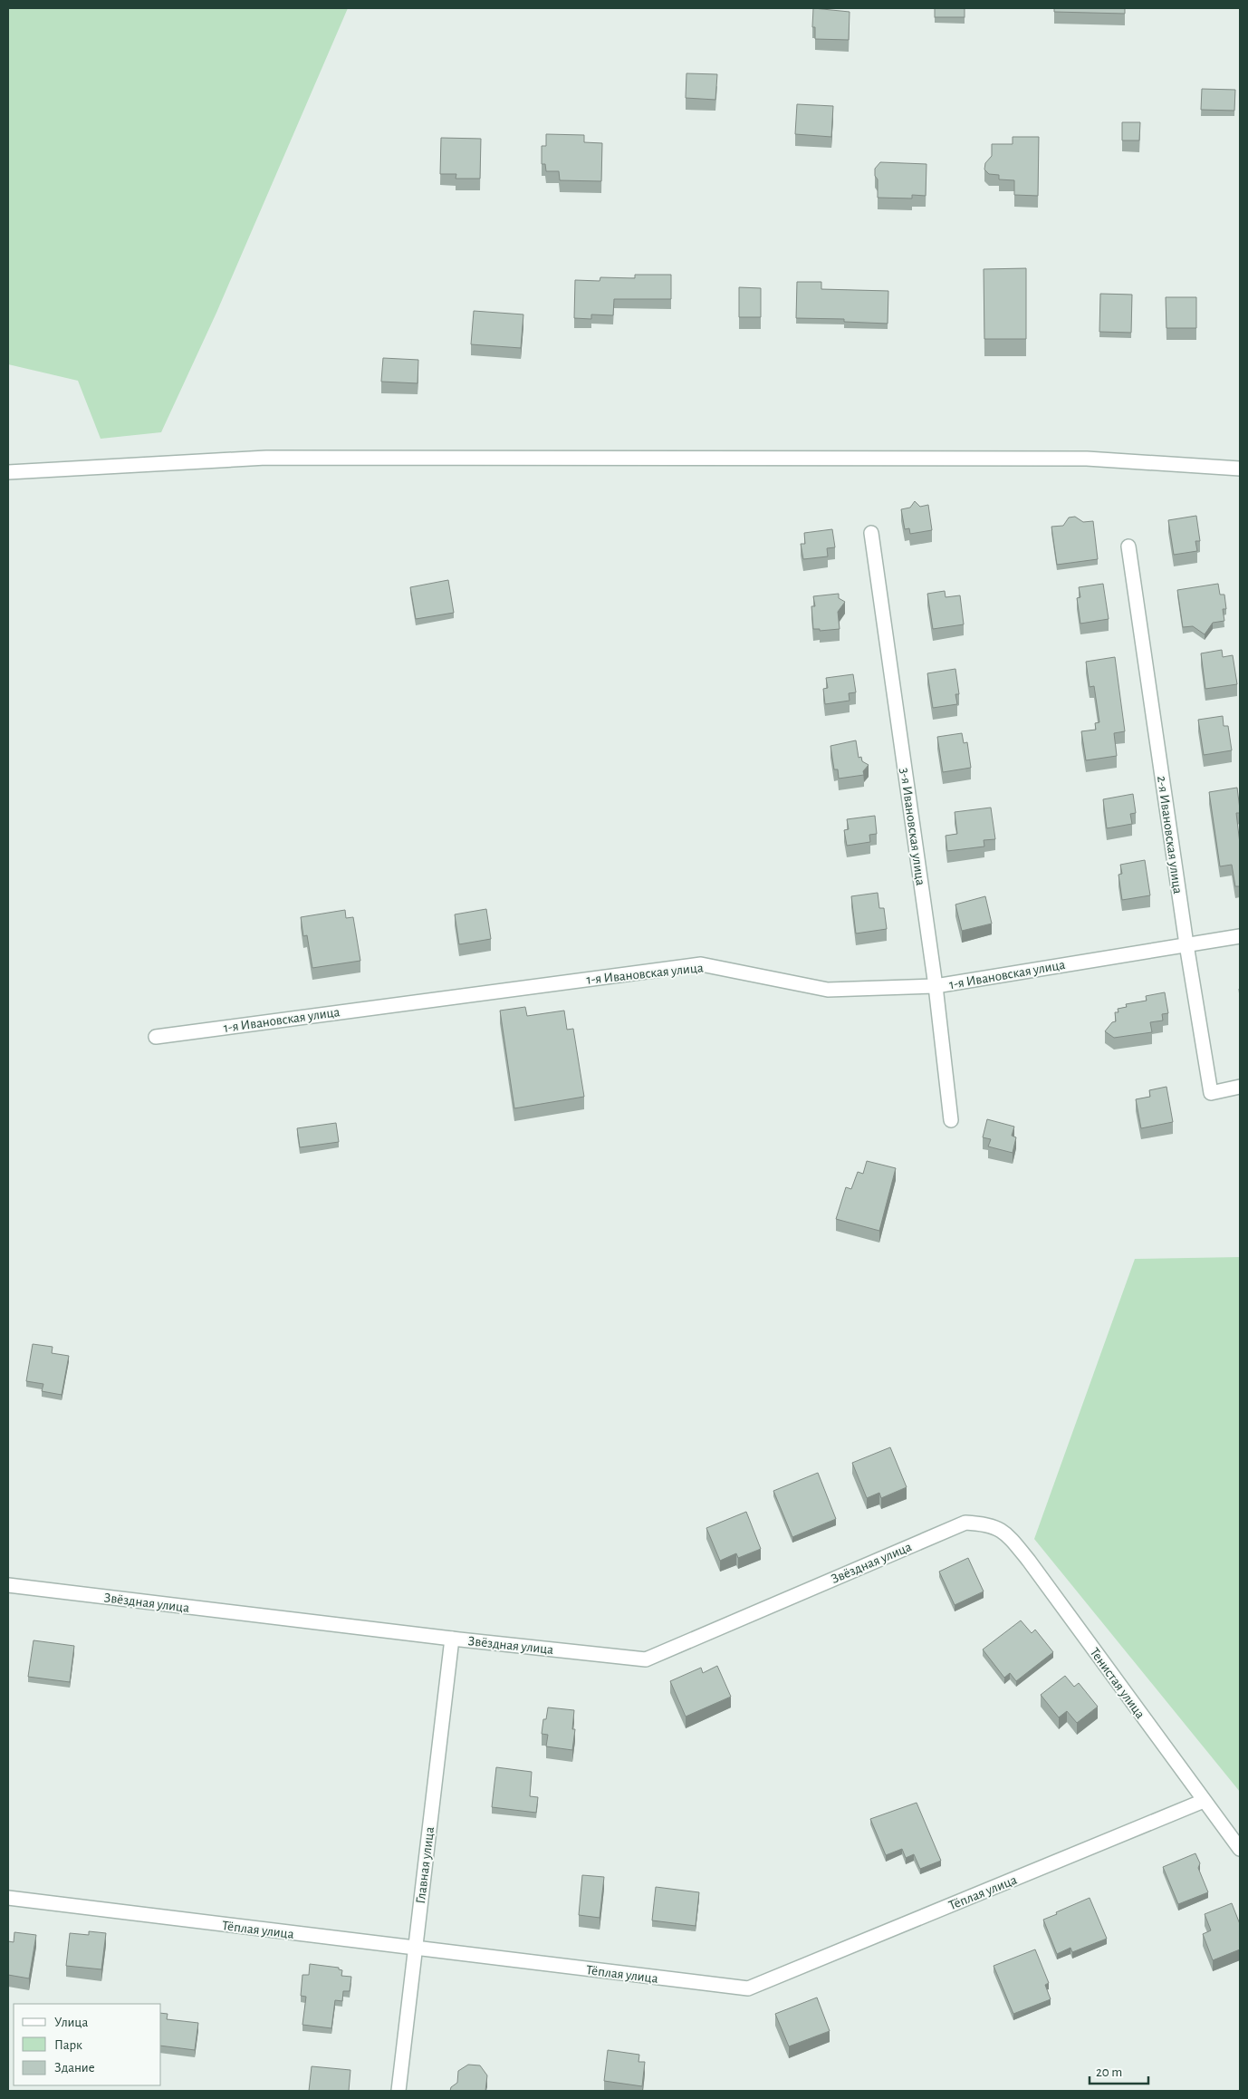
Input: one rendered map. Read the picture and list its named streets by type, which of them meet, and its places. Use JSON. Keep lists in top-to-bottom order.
{
  "streets": {
    "street": [
      "3-я Ивановская улица",
      "2-я Ивановская улица",
      "1-я Ивановская улица",
      "Звёздная улица",
      "Тенистая улица",
      "Главная улица",
      "Тёплая улица"
    ]
  },
  "crossings": [
    ["3-я Ивановская улица", "1-я Ивановская улица"],
    ["2-я Ивановская улица", "1-я Ивановская улица"],
    ["Звёздная улица", "Тенистая улица"],
    ["Звёздная улица", "Главная улица"],
    ["Тенистая улица", "Тёплая улица"],
    ["Главная улица", "Тёплая улица"]
  ],
  "legend": ["Улица", "Парк", "Здание"],
  "scale_bar": "20 m"
}
